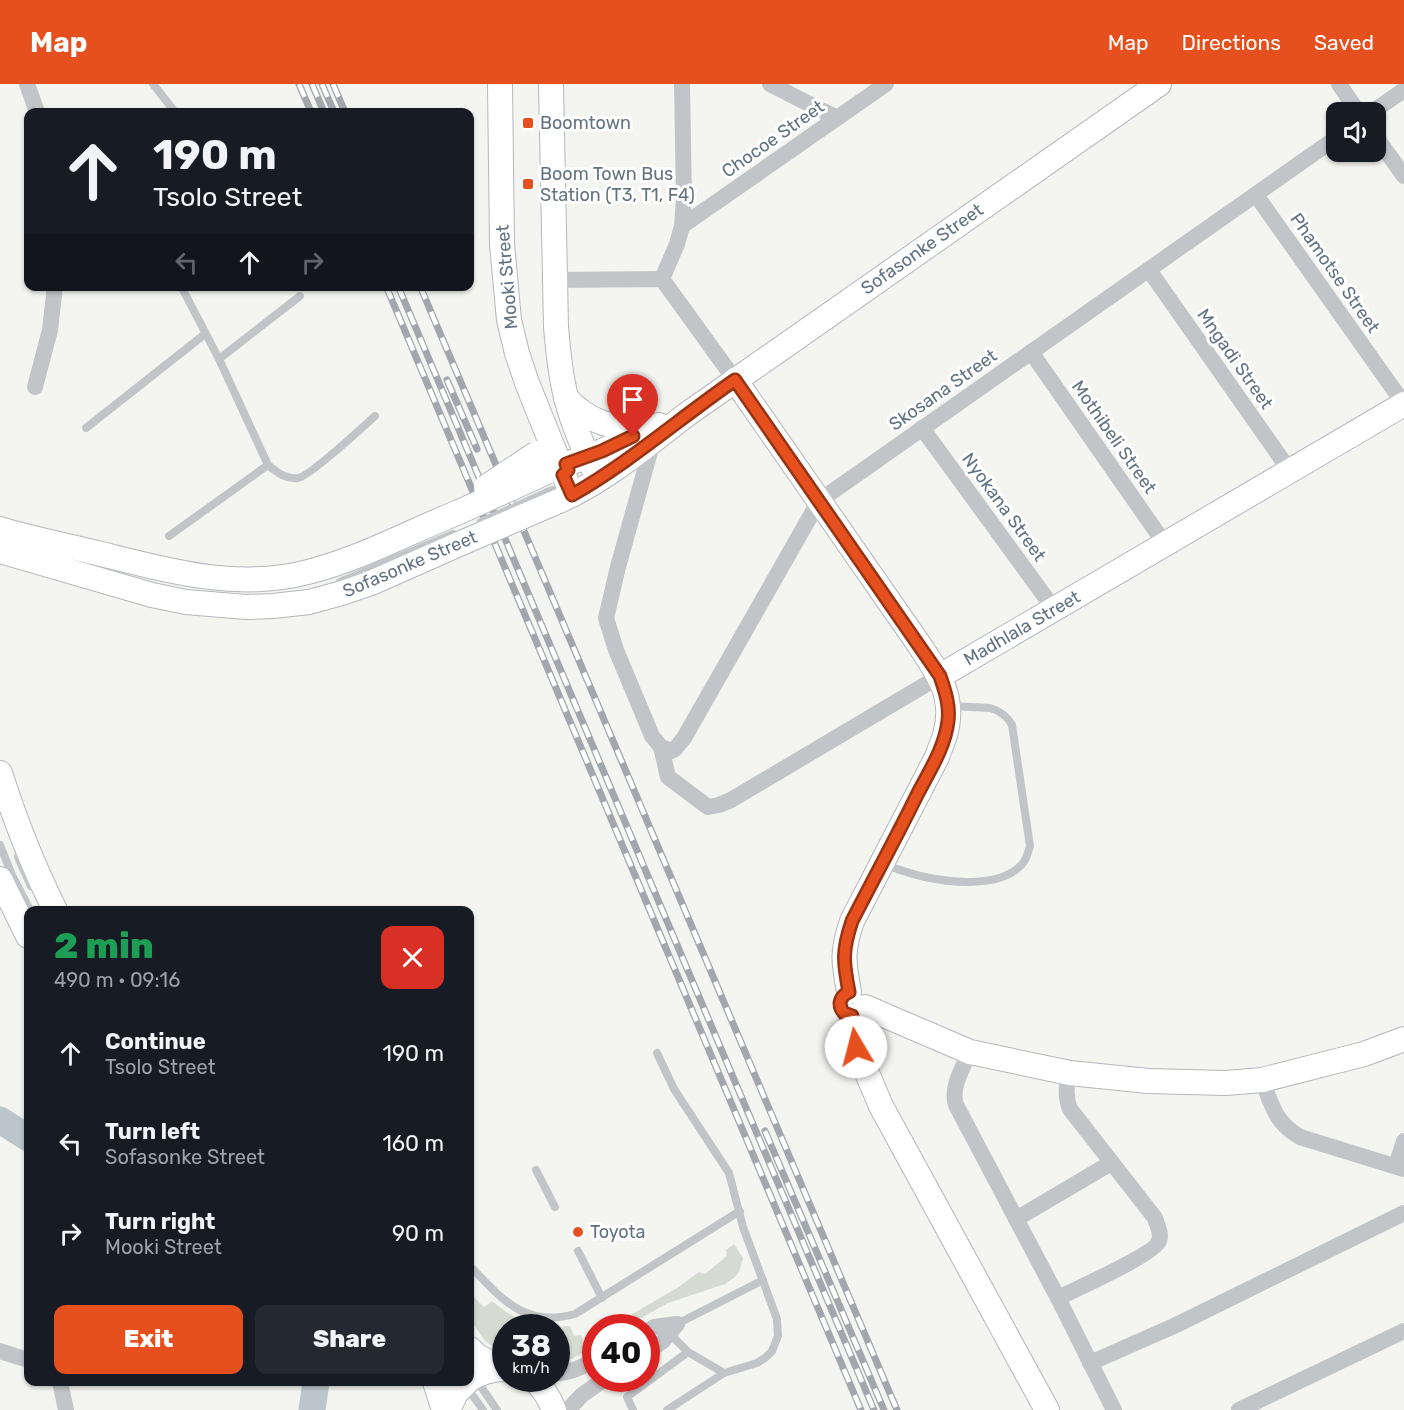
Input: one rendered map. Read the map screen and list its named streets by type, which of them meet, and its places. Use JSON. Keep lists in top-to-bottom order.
{
  "streets": {
    "main road": ["Sofasonke Street", "Mooki Street", "Madhlala Street"],
    "street": [
      "Chocoe Street",
      "Phamotse Street",
      "Mngadi Street",
      "Skosana Street",
      "Mothibeli Street",
      "Nyokana Street"
    ]
  },
  "crossings": [
    ["Sofasonke Street", "Mooki Street"],
    ["Sofasonke Street", "Madhlala Street"],
    ["Phamotse Street", "Skosana Street"],
    ["Phamotse Street", "Madhlala Street"],
    ["Mngadi Street", "Skosana Street"],
    ["Mngadi Street", "Madhlala Street"],
    ["Skosana Street", "Mothibeli Street"],
    ["Skosana Street", "Nyokana Street"],
    ["Skosana Street", "Madhlala Street"],
    ["Mothibeli Street", "Madhlala Street"],
    ["Nyokana Street", "Madhlala Street"]
  ],
  "places": {
    "transit": ["Boomtown", "Boom Town Bus Station (T3, T1, F4)"],
    "other": ["Toyota"]
  },
  "page": {
    "header": "Map",
    "nav": ["Map", "Directions", "Saved"],
    "turn": ["190 m", "Tsolo Street"],
    "heading": ["2 min", "490 m · 09:16"],
    "list": [
      {
        "name": "Continue",
        "note": "Tsolo Street",
        "value": "190 m"
      },
      {
        "name": "Turn left",
        "note": "Sofasonke Street",
        "value": "160 m"
      },
      {
        "name": "Turn right",
        "note": "Mooki Street",
        "value": "90 m"
      }
    ],
    "buttons": ["Exit", "Share"],
    "speed": "38 km/h",
    "limit": "40"
  }
}
